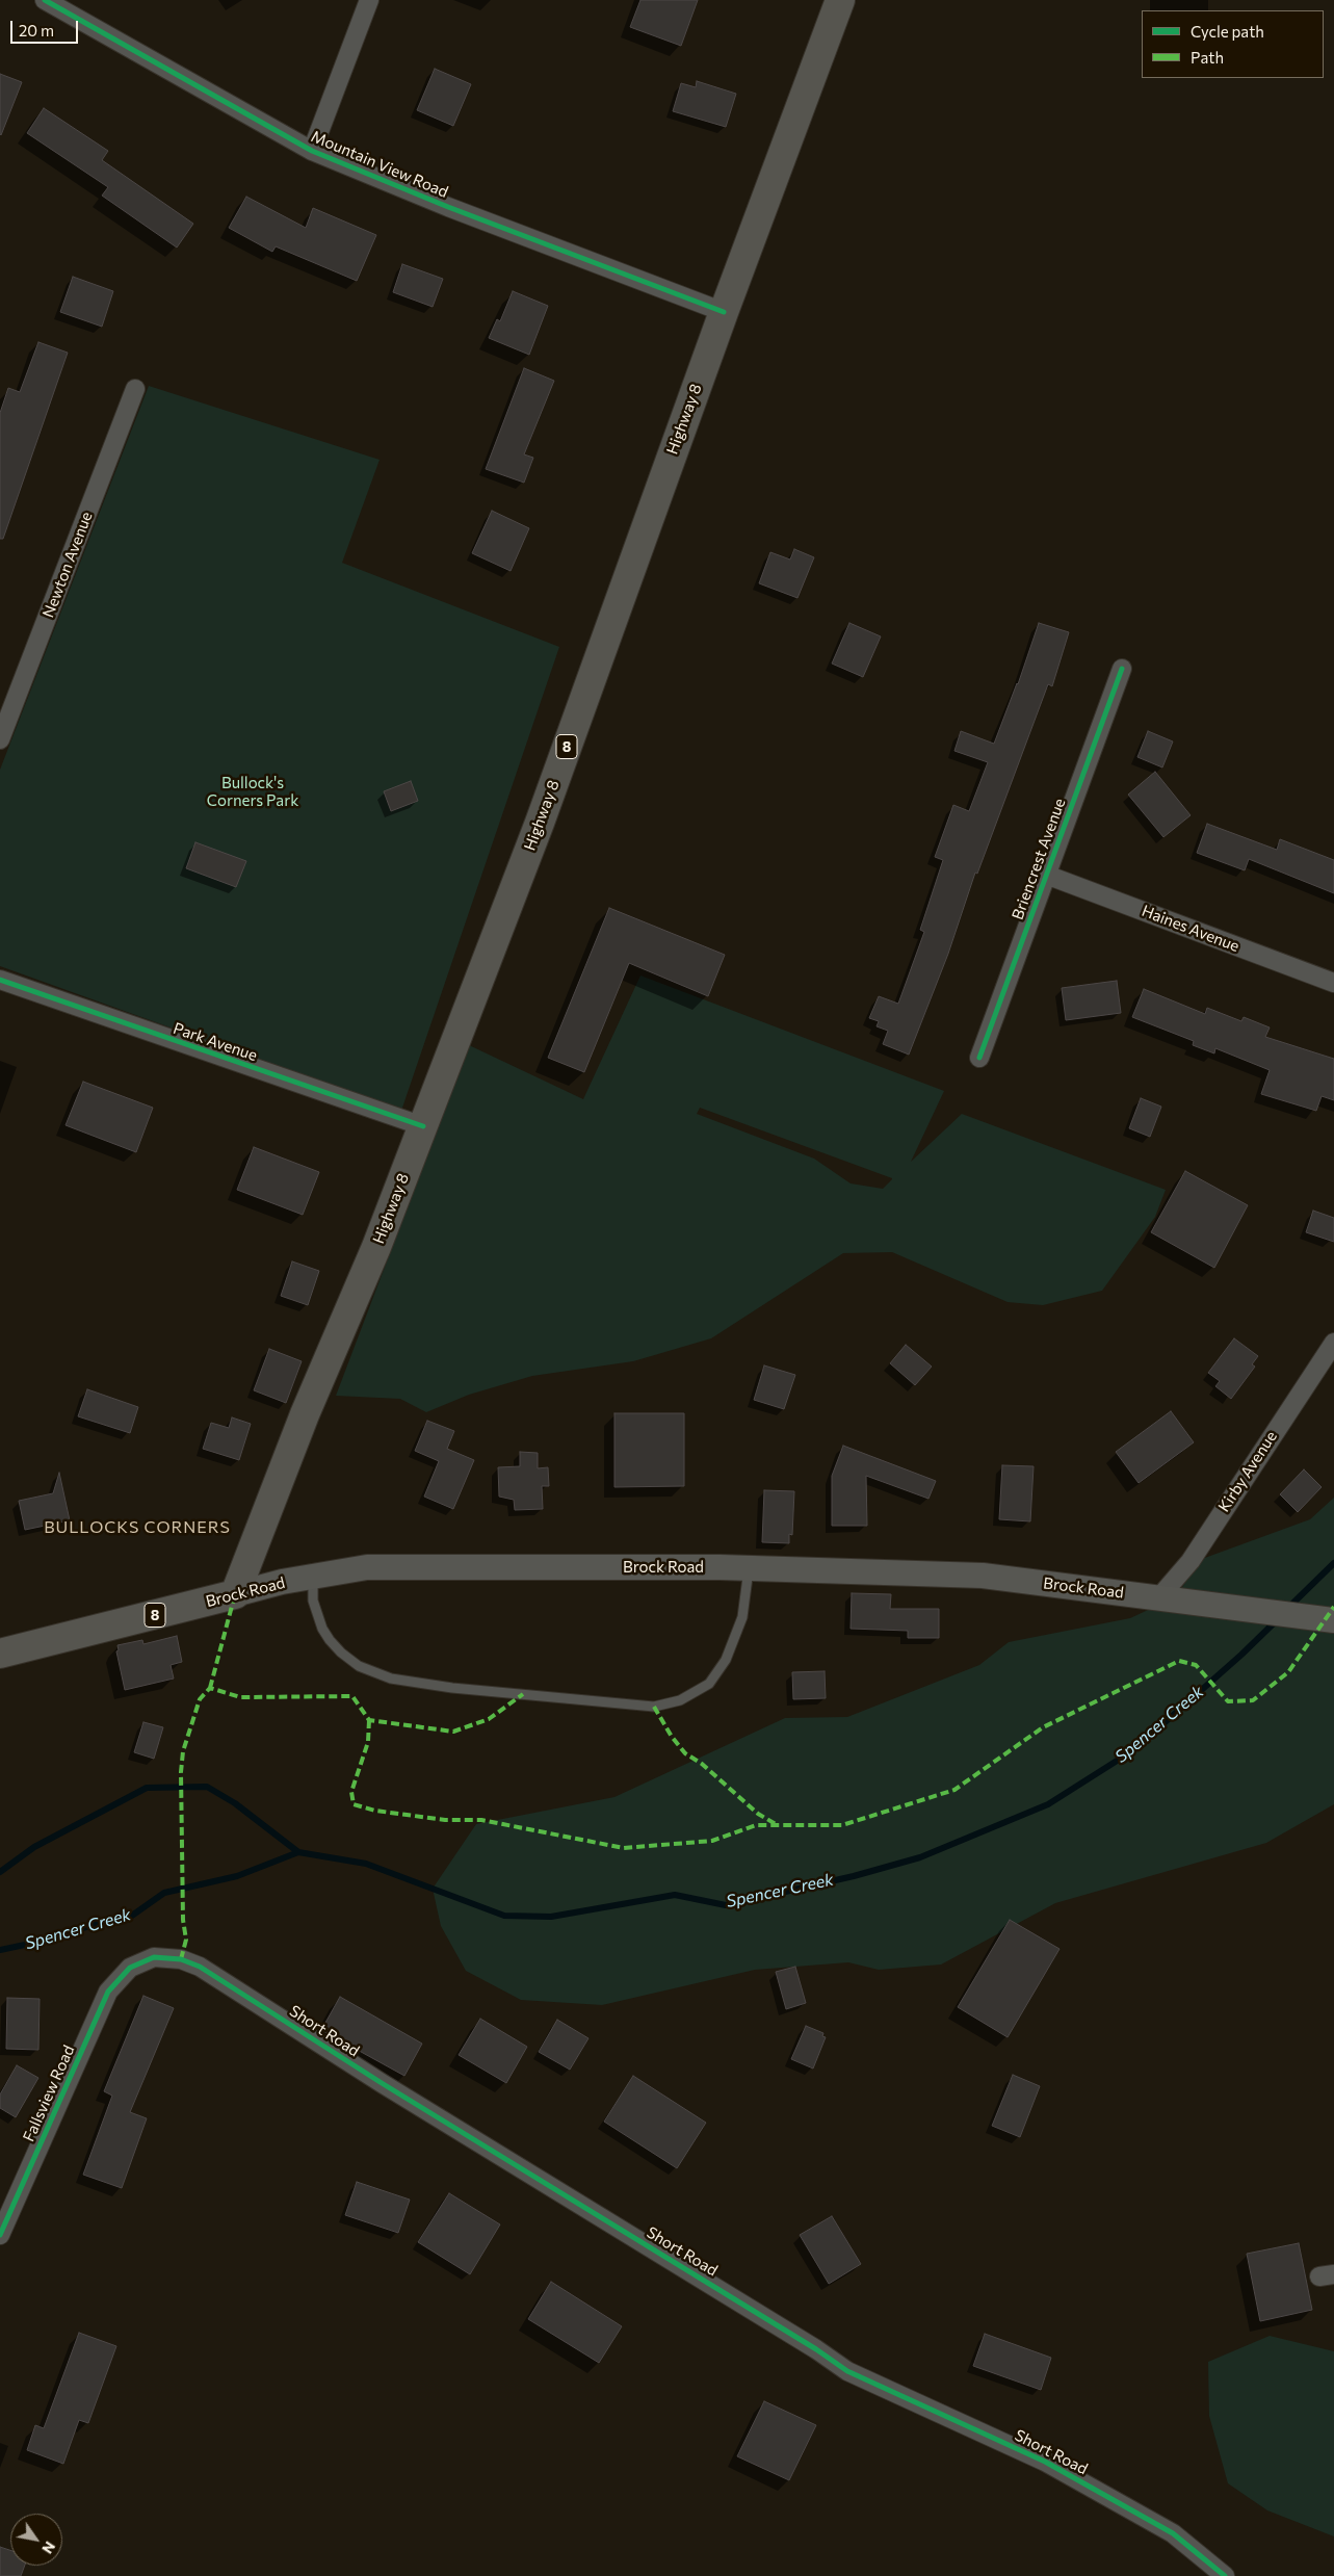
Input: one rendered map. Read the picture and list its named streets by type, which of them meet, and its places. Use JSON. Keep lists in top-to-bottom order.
{
  "streets": {
    "main road": ["Highway 8", "8", "Brock Road"],
    "street": [
      "Mountain View Road",
      "Newton Avenue",
      "Briencrest Avenue",
      "Haines Avenue",
      "Park Avenue",
      "Kirby Avenue",
      "Short Road",
      "Fallsview Road"
    ]
  },
  "crossings": [
    ["Mountain View Road", "Highway 8"],
    ["Highway 8", "Park Avenue"],
    ["Highway 8", "Brock Road"],
    ["Briencrest Avenue", "Haines Avenue"],
    ["Kirby Avenue", "Brock Road"],
    ["Short Road", "Fallsview Road"]
  ],
  "districts": ["BULLOCKS CORNERS"],
  "water": ["Spencer Creek"],
  "parks": ["Bullock's Corners Park"],
  "legend": ["Cycle path", "Path"],
  "scale_bar": "20 m",
  "north": "bottom right"
}
